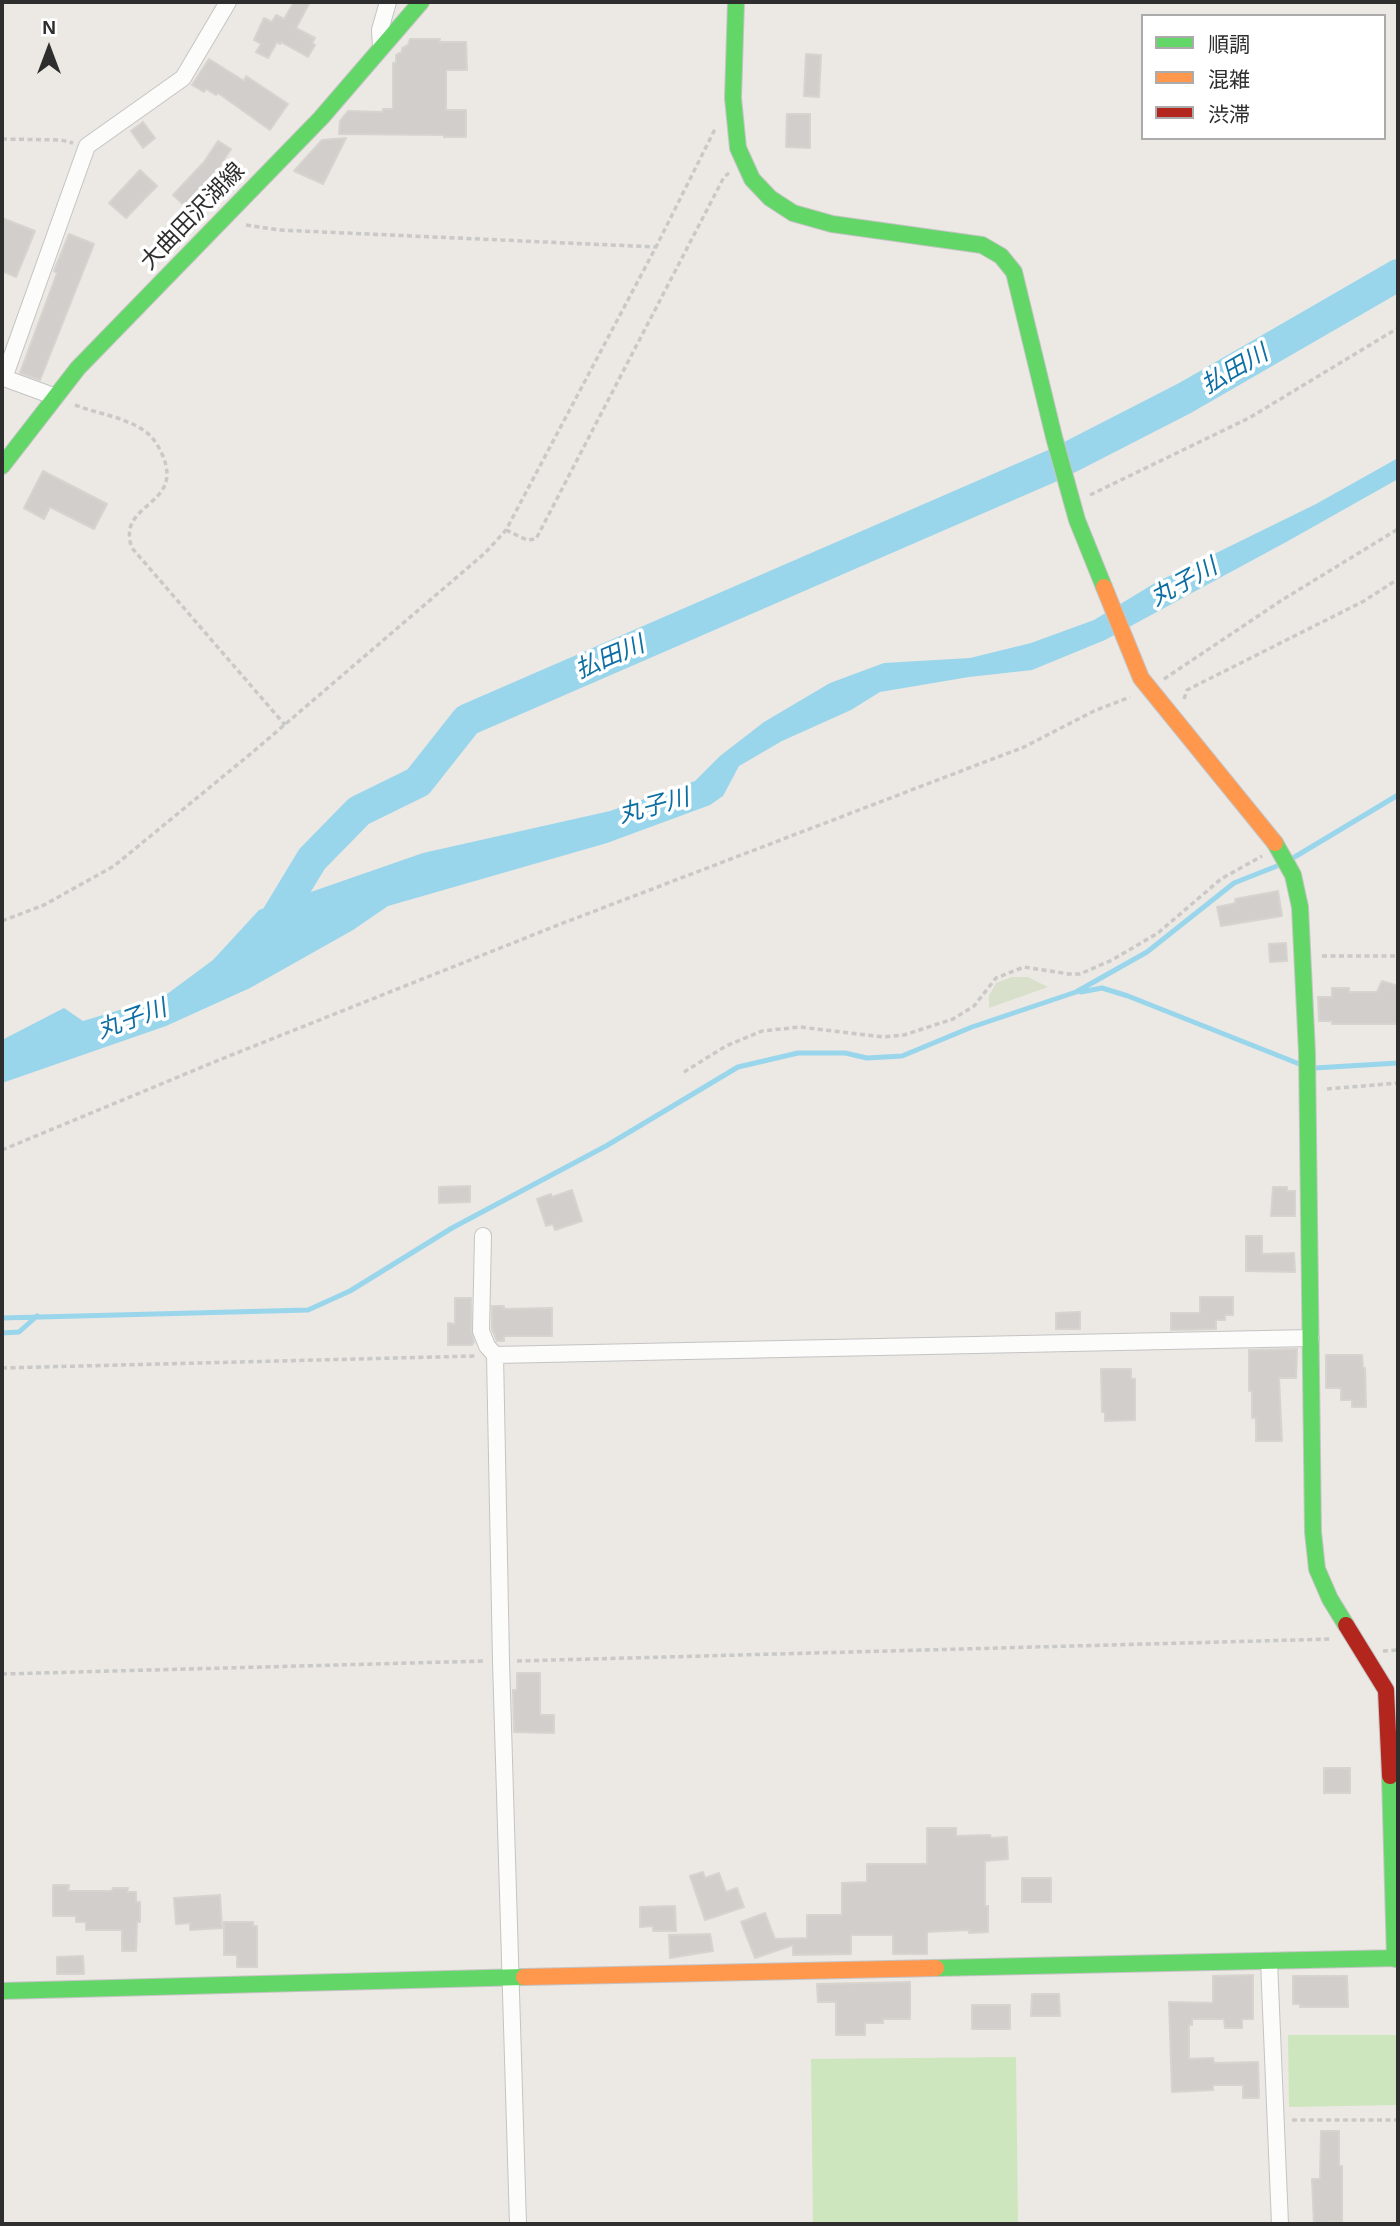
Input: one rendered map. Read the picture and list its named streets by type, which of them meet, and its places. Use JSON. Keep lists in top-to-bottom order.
{
  "streets": {
    "street": ["大曲田沢湖線"]
  },
  "water": ["払田川", "丸子川"],
  "legend": ["順調", "混雑", "渋滞"],
  "north": "top"
}
